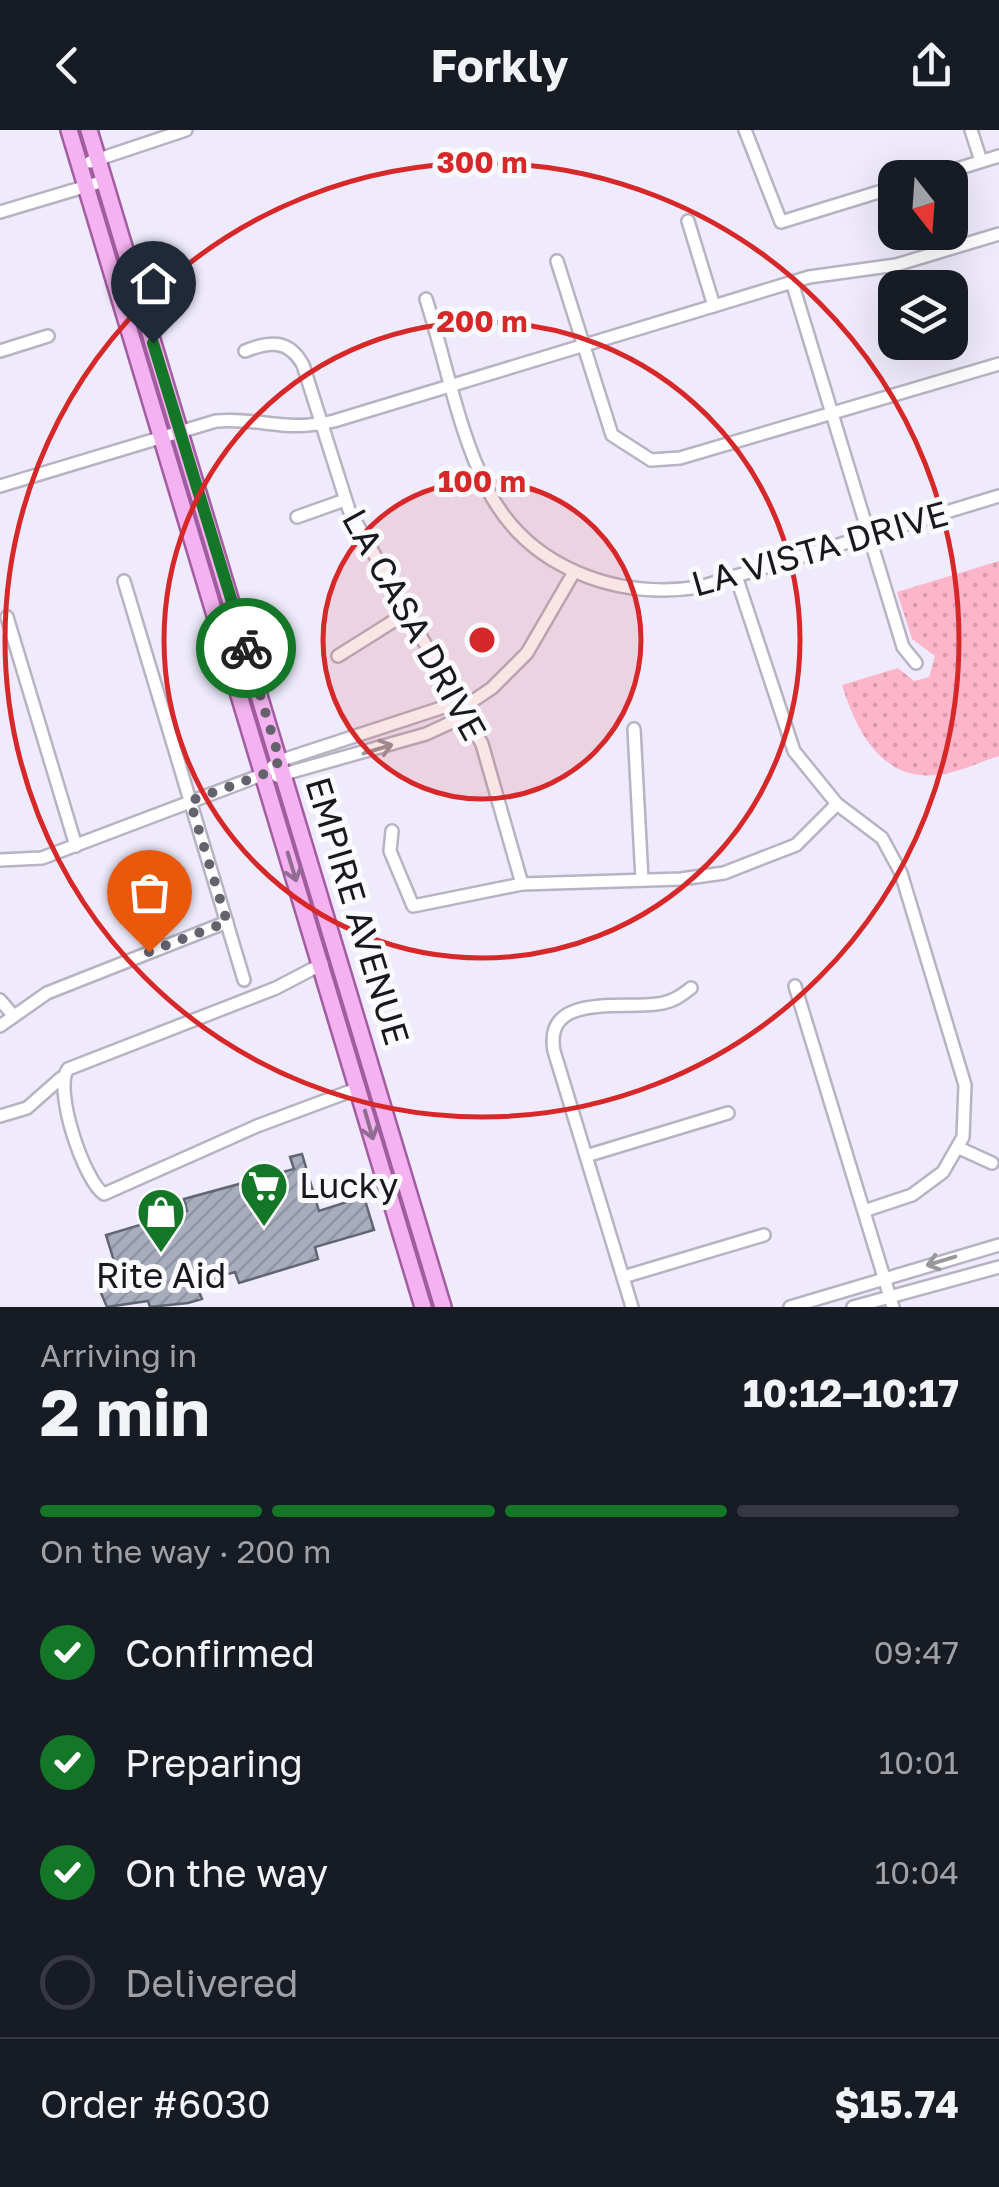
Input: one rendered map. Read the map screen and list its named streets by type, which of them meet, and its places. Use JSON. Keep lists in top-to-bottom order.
{
  "streets": {
    "main road": ["EMPIRE AVENUE"],
    "street": ["LA VISTA DRIVE", "LA CASA DRIVE"]
  },
  "places": {
    "supermarket": ["Lucky"],
    "shop": ["Rite Aid"]
  },
  "north": "bottom",
  "page": {
    "header": "Forkly",
    "heading": ["2 min", "Arriving in", "10:12–10:17"],
    "panel": ["Order #6030", "$15.74"],
    "bar": "On the way · 200 m",
    "list": [
      ["Confirmed", "09:47"],
      ["Preparing", "10:01"],
      ["On the way", "10:04"],
      "Delivered"
    ]
  },
  "rings": ["300 m", "200 m", "100 m"]
}
